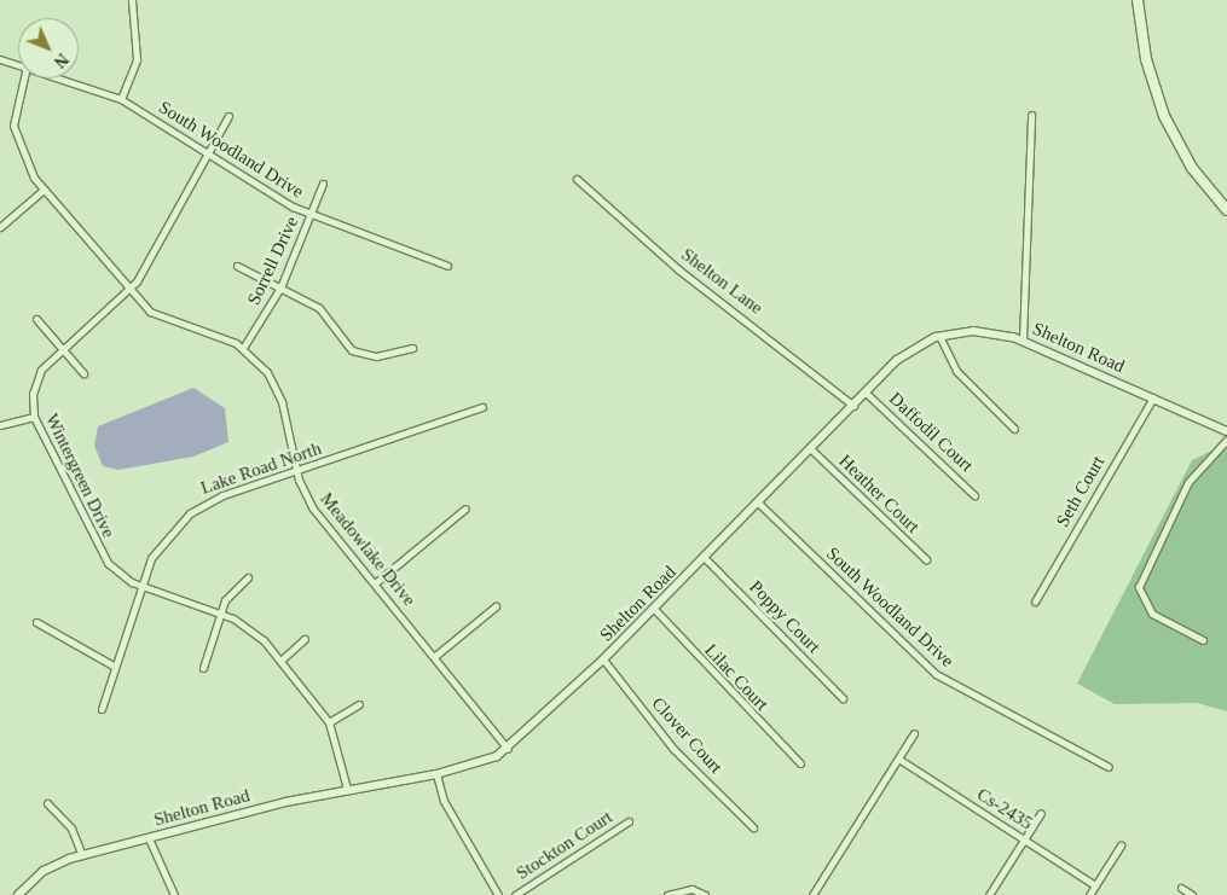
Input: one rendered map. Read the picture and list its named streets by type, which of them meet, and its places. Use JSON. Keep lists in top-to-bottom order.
{
  "streets": {
    "street": [
      "South Woodland Drive",
      "Sorrell Drive",
      "Shelton Lane",
      "Shelton Road",
      "Daffodil Court",
      "Lake Road North",
      "Wintergreen Drive",
      "Seth Court",
      "Heather Court",
      "Meadowlake Drive",
      "Poppy Court",
      "Lilac Court",
      "Clover Court",
      "Cs-2435",
      "Stockton Court"
    ]
  },
  "crossings": [
    ["South Woodland Drive", "Sorrell Drive"],
    ["South Woodland Drive", "Shelton Road"],
    ["South Woodland Drive", "Wintergreen Drive"],
    ["Sorrell Drive", "Meadowlake Drive"],
    ["Shelton Lane", "Shelton Road"],
    ["Shelton Road", "Daffodil Court"],
    ["Shelton Road", "Wintergreen Drive"],
    ["Shelton Road", "Seth Court"],
    ["Shelton Road", "Heather Court"],
    ["Shelton Road", "Meadowlake Drive"],
    ["Shelton Road", "Poppy Court"],
    ["Shelton Road", "Lilac Court"],
    ["Shelton Road", "Clover Court"],
    ["Lake Road North", "Wintergreen Drive"],
    ["Lake Road North", "Meadowlake Drive"]
  ],
  "north": "bottom right"
}
